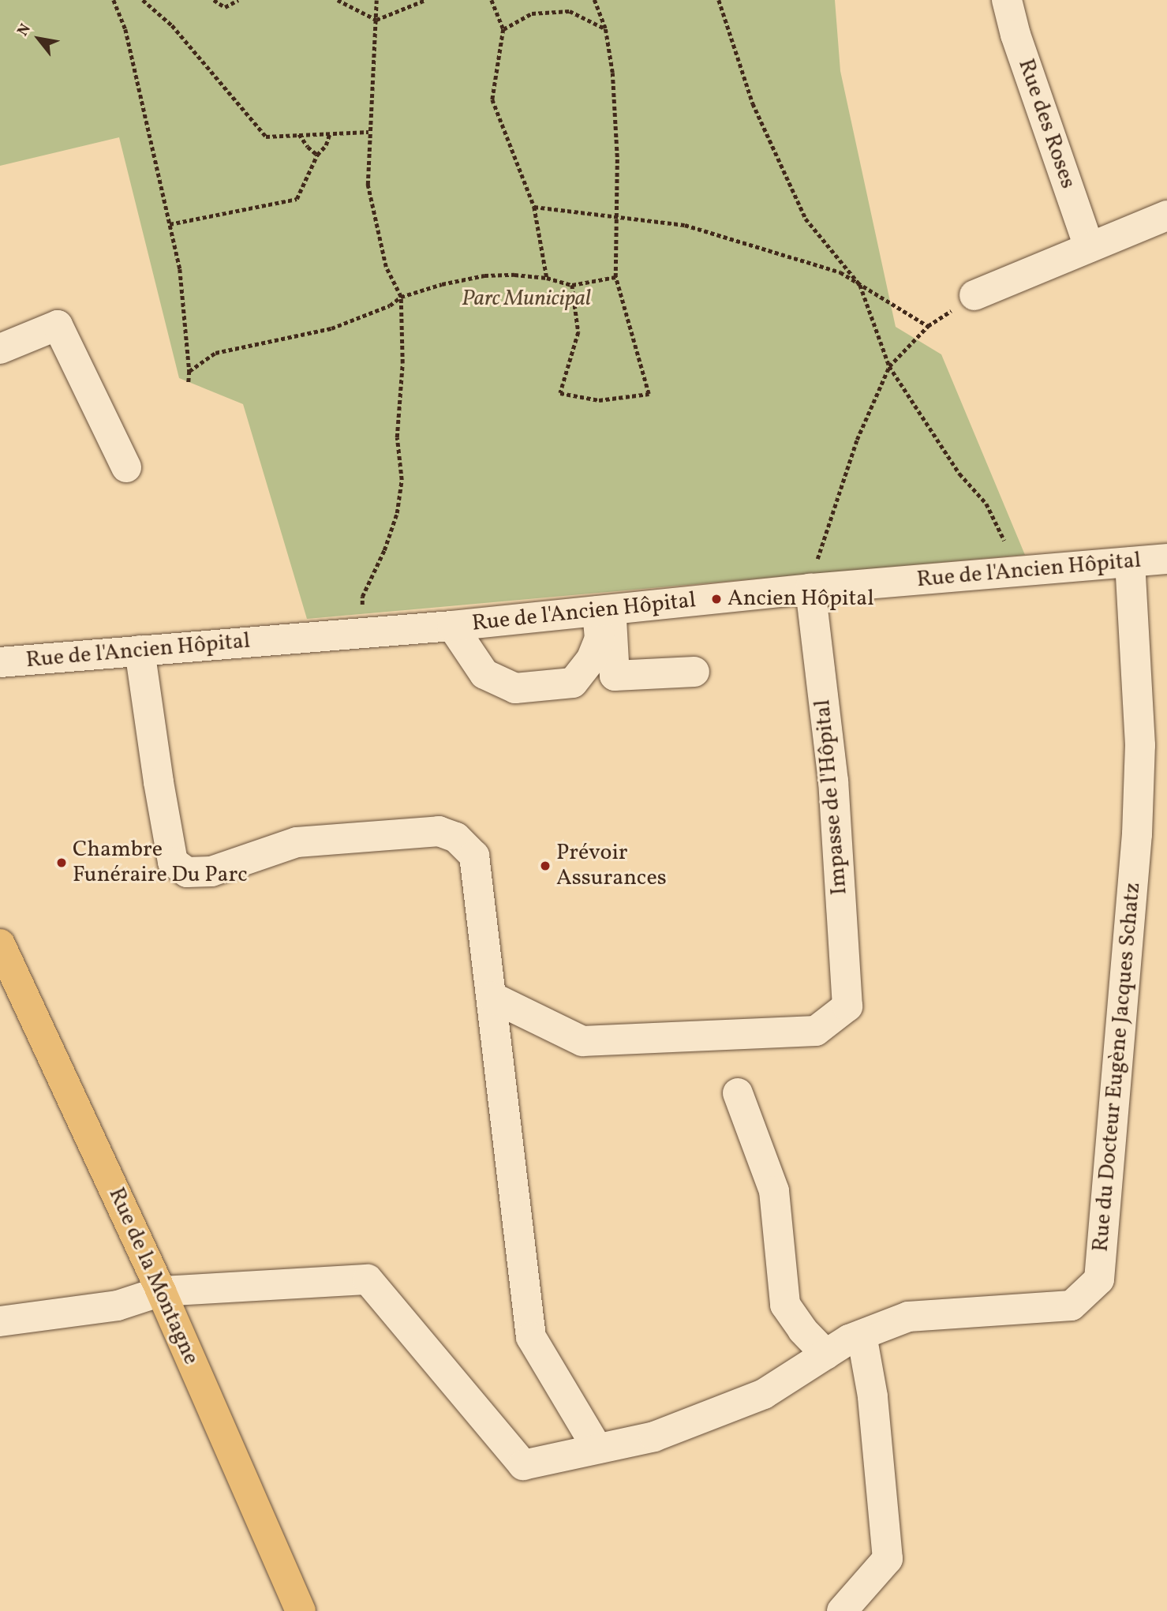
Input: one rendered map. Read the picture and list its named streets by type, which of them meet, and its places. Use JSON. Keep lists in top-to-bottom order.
{
  "streets": {
    "main road": ["Rue de la Montagne"],
    "street": [
      "Rue des Roses",
      "Rue de l'Ancien Hôpital",
      "Impasse de l'Hôpital",
      "Rue du Docteur Eugène Jacques Schatz"
    ]
  },
  "crossings": [
    ["Rue de l'Ancien Hôpital", "Impasse de l'Hôpital"],
    ["Rue de l'Ancien Hôpital", "Rue du Docteur Eugène Jacques Schatz"],
    ["Rue du Docteur Eugène Jacques Schatz", "Rue de la Montagne"]
  ],
  "parks": ["Parc Municipal"],
  "places": ["Ancien Hôpital", "Chambre Funéraire Du Parc", "Prévoir Assurances"],
  "north": "top left"
}
